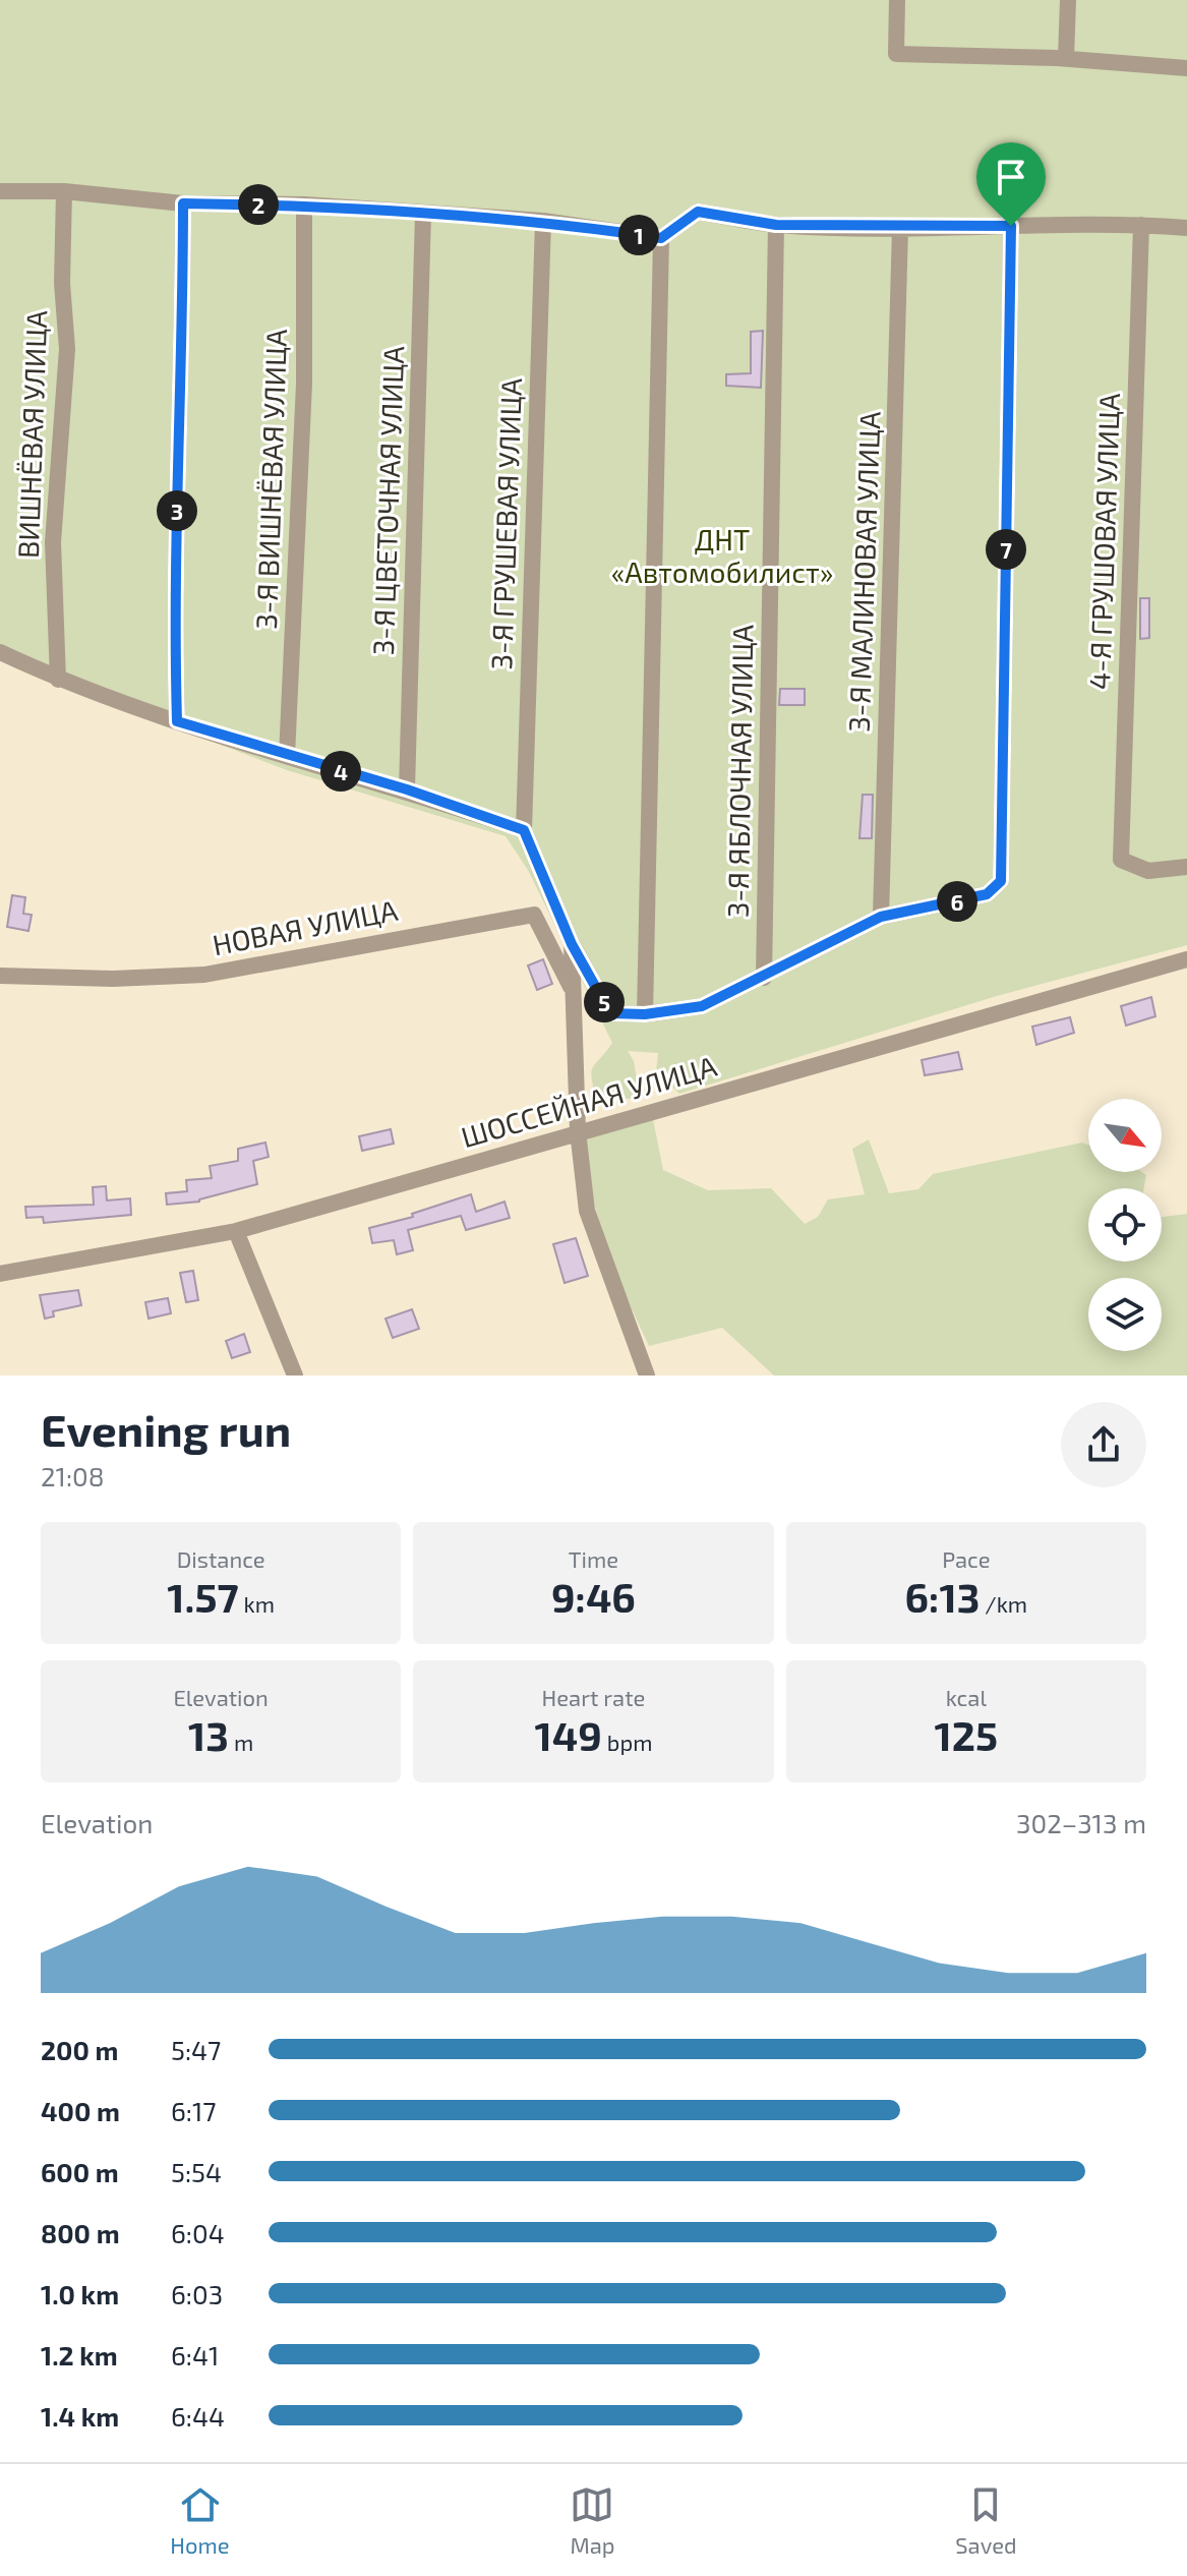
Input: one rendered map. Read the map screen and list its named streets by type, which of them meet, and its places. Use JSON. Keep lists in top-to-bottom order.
{
  "streets": {
    "street": [
      "ВИШНЁВАЯ УЛИЦА",
      "3-Я ВИШНЁВАЯ УЛИЦА",
      "3-Я ЦВЕТОЧНАЯ УЛИЦА",
      "3-Я ГРУШЕВАЯ УЛИЦА",
      "4-Я ГРУШОВАЯ УЛИЦА",
      "3-Я МАЛИНОВАЯ УЛИЦА",
      "3-Я ЯБЛОЧНАЯ УЛИЦА",
      "НОВАЯ УЛИЦА",
      "ШОССЕЙНАЯ УЛИЦА"
    ]
  },
  "parks": ["ДНТ «Автомобилист»"],
  "north": "bottom right",
  "page": {
    "pins": [
      "2",
      "1",
      "3",
      "7",
      "4",
      "6",
      "5"
    ],
    "heading": ["Evening run", "21:08"],
    "stats": [
      ["Distance", "1.57 km"],
      ["Time", "9:46"],
      ["Pace", "6:13 /km"],
      ["Elevation", "13 m"],
      ["Heart rate", "149 bpm"],
      ["kcal", "125"]
    ],
    "chart": ["Elevation", "302–313 m"],
    "list": [
      {
        "name": "200 m",
        "note": "5:47"
      },
      {
        "name": "400 m",
        "note": "6:17"
      },
      {
        "name": "600 m",
        "note": "5:54"
      },
      {
        "name": "800 m",
        "note": "6:04"
      },
      {
        "name": "1.0 km",
        "note": "6:03"
      },
      {
        "name": "1.2 km",
        "note": "6:41"
      },
      {
        "name": "1.4 km",
        "note": "6:44"
      }
    ],
    "tabs": ["Home", "Map", "Saved"]
  }
}
